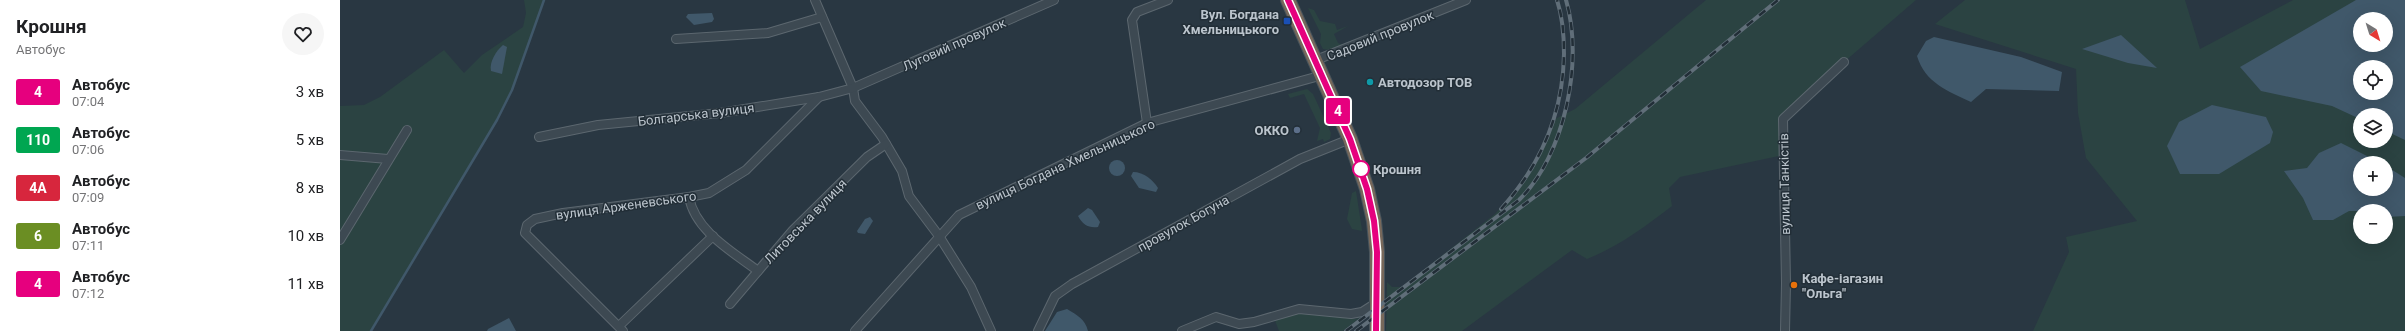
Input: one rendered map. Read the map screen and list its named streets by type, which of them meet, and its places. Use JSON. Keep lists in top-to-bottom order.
{
  "streets": {
    "street": [
      "Садовий провулок",
      "Луговий провулок",
      "Болгарська вулиця",
      "вулиця Богдана Хмельницького",
      "вулиця Танкістів",
      "вулиця Арженевського",
      "Литовська вулиця",
      "провулок Богуна"
    ]
  },
  "crossings": [
    ["Луговий провулок", "Болгарська вулиця"],
    ["Болгарська вулиця", "вулиця Арженевського"]
  ],
  "places": {
    "transit": ["Вул. Богдана Хмельницького"],
    "other": [
      "Автодозор ТОВ",
      "ОККО",
      "Крошня",
      "Кафе-іагазин \"Ольга\""
    ]
  },
  "lines": ["bus line 4"],
  "north": "bottom right",
  "page": {
    "heading": ["Крошня", "Автобус"],
    "on_map": "4",
    "map_buttons": ["+", "−"],
    "list": [
      {
        "mark": "4",
        "name": "Автобус",
        "note": "07:04",
        "value": "3 хв"
      },
      {
        "mark": "110",
        "name": "Автобус",
        "note": "07:06",
        "value": "5 хв"
      },
      {
        "mark": "4А",
        "name": "Автобус",
        "note": "07:09",
        "value": "8 хв"
      },
      {
        "mark": "6",
        "name": "Автобус",
        "note": "07:11",
        "value": "10 хв"
      },
      {
        "mark": "4",
        "name": "Автобус",
        "note": "07:12",
        "value": "11 хв"
      }
    ]
  }
}
